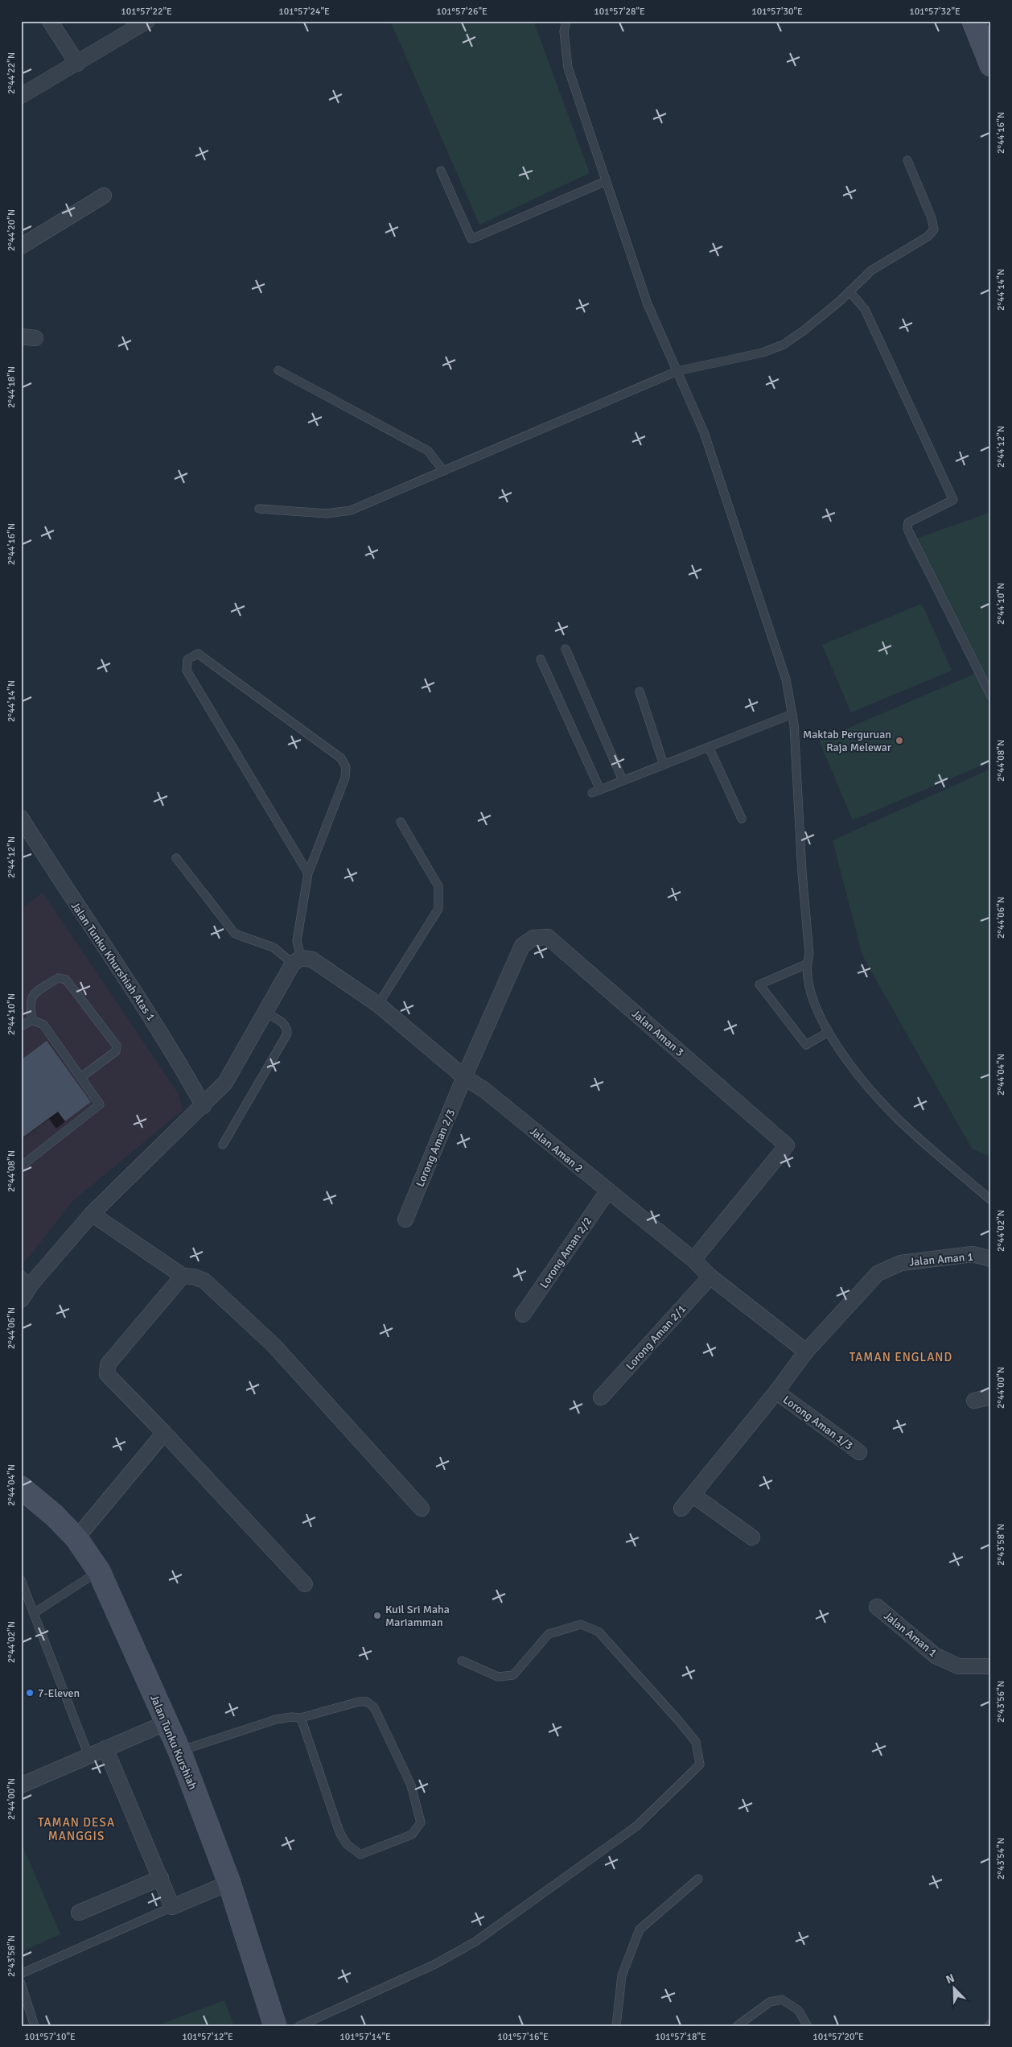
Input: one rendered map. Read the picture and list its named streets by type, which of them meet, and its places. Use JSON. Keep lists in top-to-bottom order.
{
  "streets": {
    "main road": ["Jalan Tunku Kurshiah"],
    "street": [
      "Jalan Tunku Khurshiah Atas 1",
      "Jalan Aman 3",
      "Lorong Aman 2/3",
      "Jalan Aman 2",
      "Lorong Aman 2/2",
      "Jalan Aman 1",
      "Lorong Aman 2/1",
      "Lorong Aman 1/3"
    ]
  },
  "crossings": [
    ["Jalan Aman 3", "Lorong Aman 2/3"],
    ["Jalan Aman 3", "Jalan Aman 2"],
    ["Lorong Aman 2/3", "Jalan Aman 2"],
    ["Jalan Aman 2", "Lorong Aman 2/2"],
    ["Jalan Aman 2", "Jalan Aman 1"],
    ["Jalan Aman 2", "Lorong Aman 2/1"],
    ["Jalan Aman 1", "Lorong Aman 1/3"]
  ],
  "districts": ["TAMAN ENGLAND", "TAMAN DESA MANGGIS"],
  "places": ["Maktab Perguruan Raja Melewar", "Kuil Sri Maha Mariamman", "7-Eleven"],
  "north": "top left",
  "coordinates": [
    "101°57'22\"E",
    "101°57'24\"E",
    "101°57'26\"E",
    "101°57'28\"E",
    "101°57'30\"E",
    "101°57'32\"E",
    "2°44'22\"N",
    "2°44'16\"N",
    "2°44'20\"N",
    "2°44'14\"N",
    "2°44'18\"N",
    "2°44'12\"N",
    "2°44'10\"N",
    "2°44'08\"N",
    "2°44'06\"N",
    "2°44'04\"N",
    "2°44'02\"N",
    "2°44'00\"N",
    "2°43'58\"N",
    "2°43'56\"N",
    "2°43'54\"N",
    "101°57'10\"E",
    "101°57'12\"E",
    "101°57'14\"E",
    "101°57'16\"E",
    "101°57'18\"E",
    "101°57'20\"E"
  ]
}
